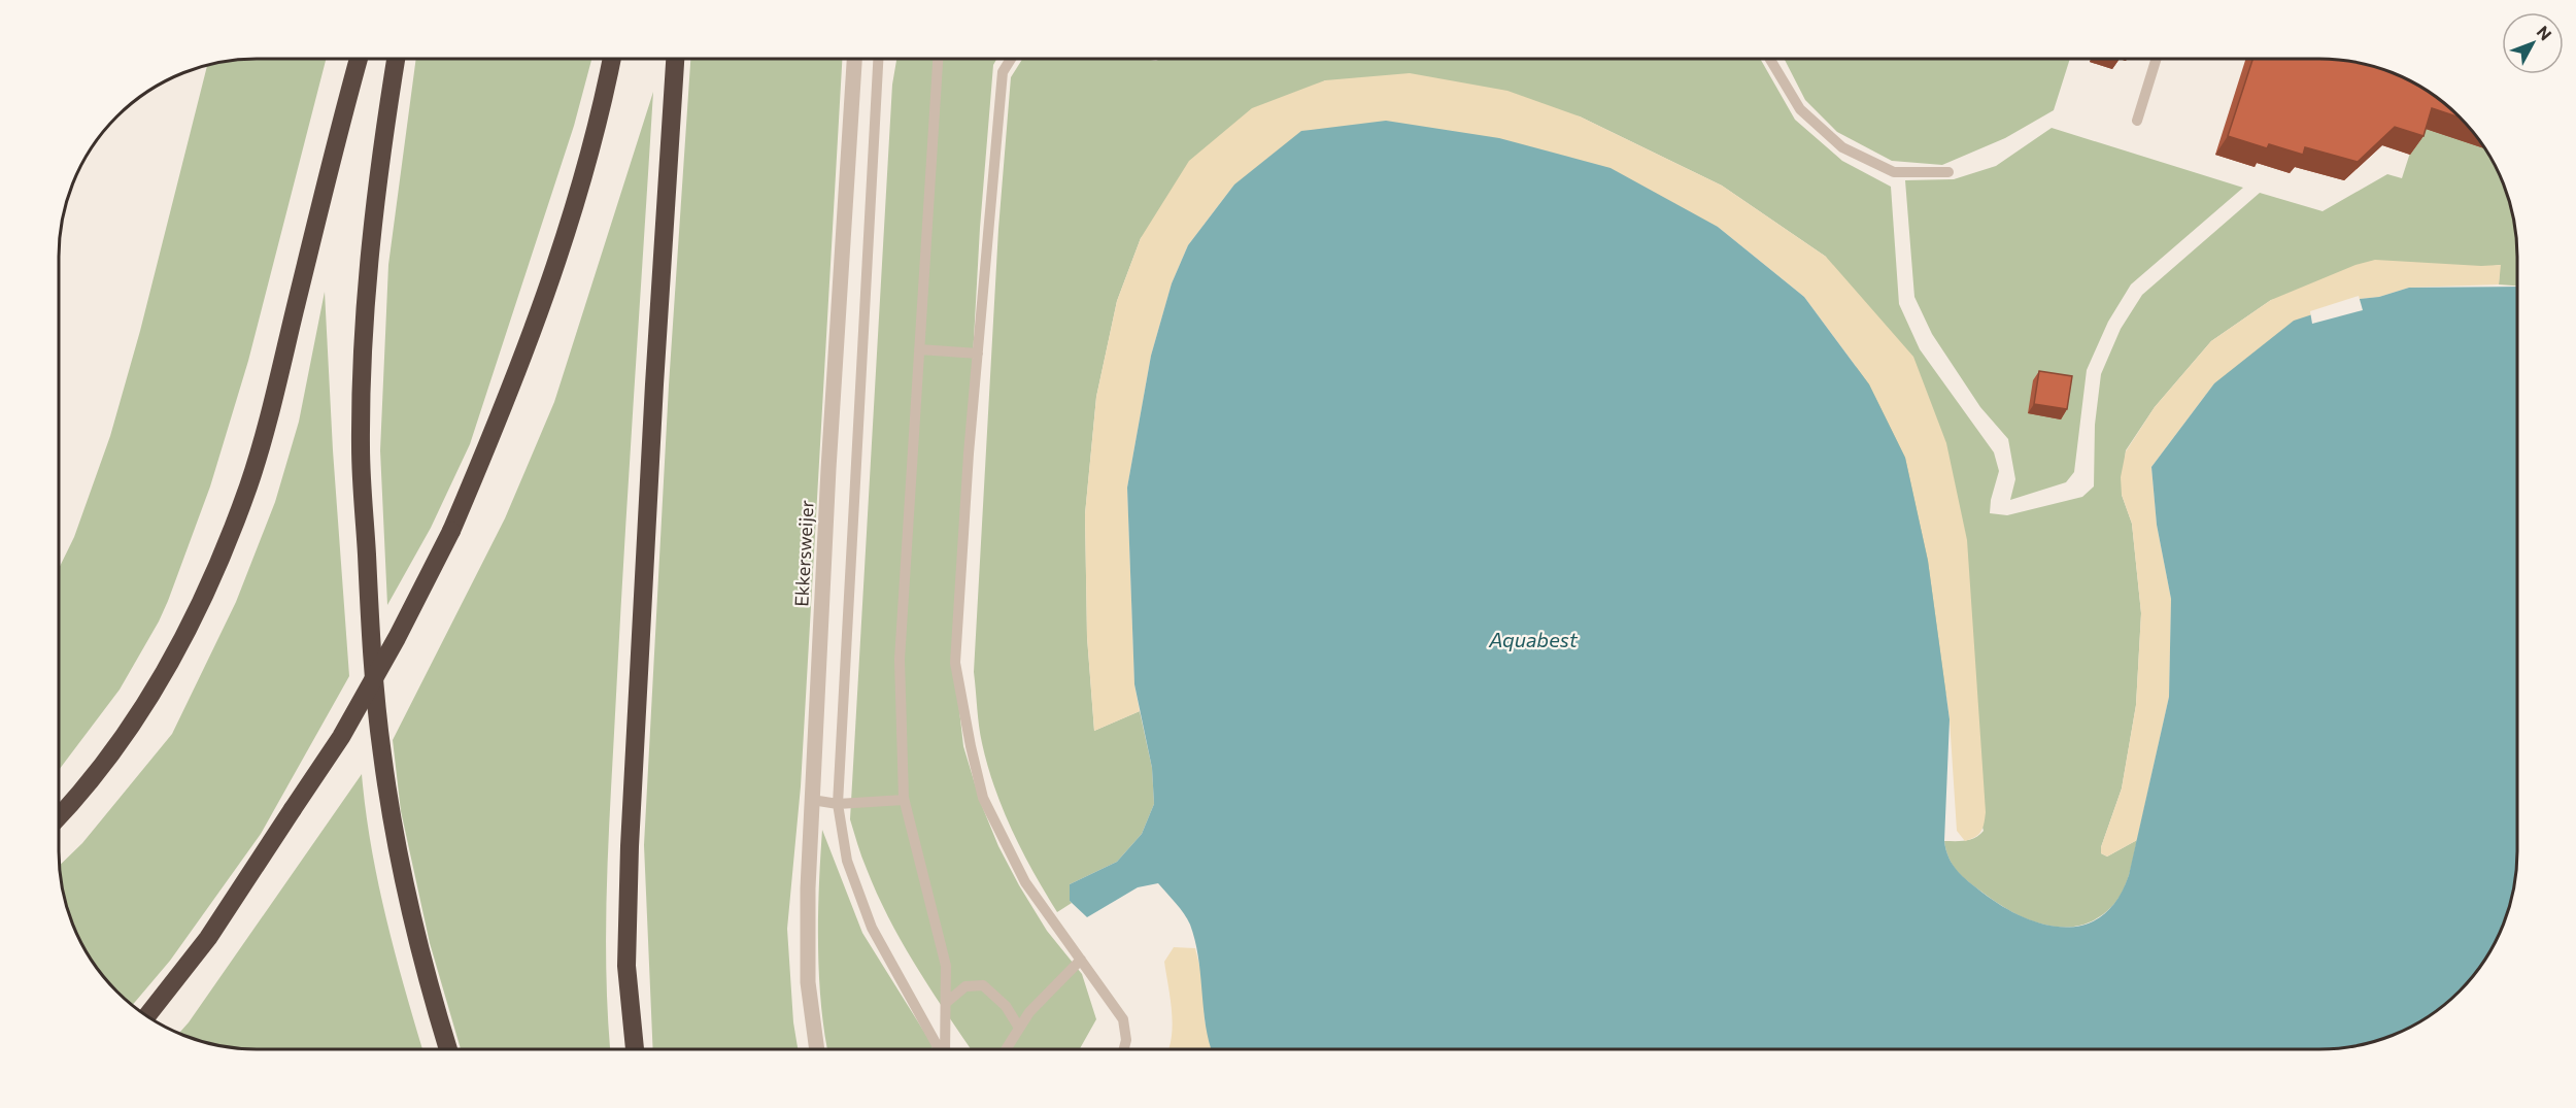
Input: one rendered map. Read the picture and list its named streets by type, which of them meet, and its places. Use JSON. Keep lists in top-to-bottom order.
{
  "streets": {
    "street": ["Ekkersweijer"]
  },
  "water": ["Aquabest"],
  "north": "top right"
}
